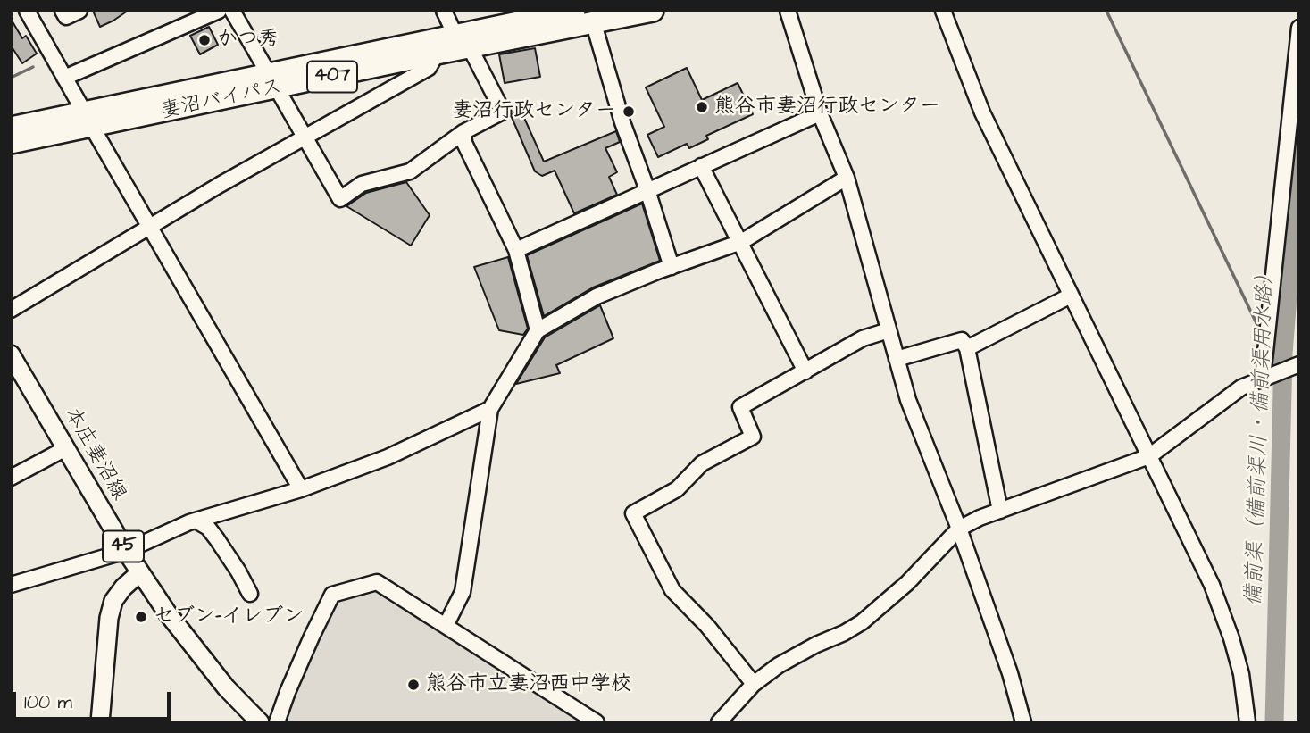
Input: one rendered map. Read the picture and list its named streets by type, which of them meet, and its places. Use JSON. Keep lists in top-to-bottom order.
{
  "streets": {
    "highway": ["407", "妻沼バイパス"],
    "main road": ["本庄妻沼線", "45"]
  },
  "water": ["備前渠（備前渠川・備前渠用水路）"],
  "places": [
    "かつ秀",
    "熊谷市妻沼行政センター",
    "妻沼行政センター",
    "セブン-イレブン",
    "熊谷市立妻沼西中学校"
  ],
  "scale_bar": "100 m"
}
